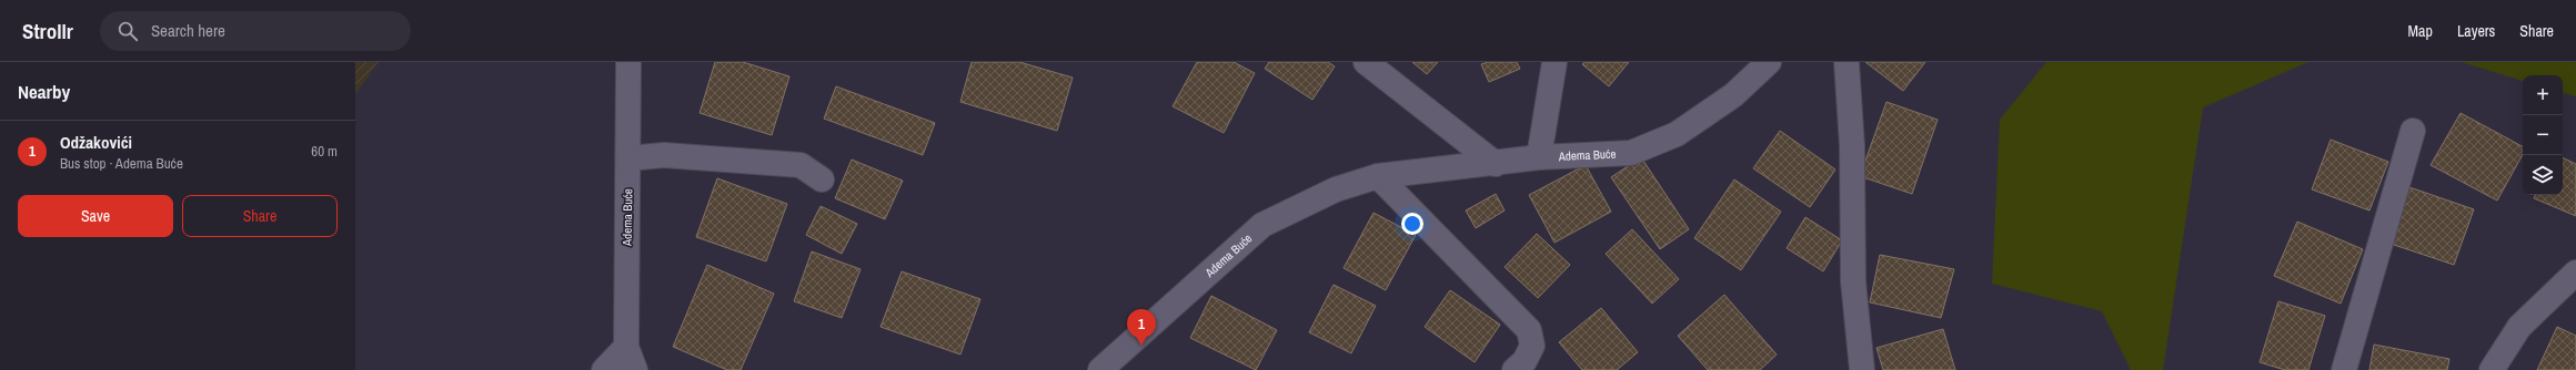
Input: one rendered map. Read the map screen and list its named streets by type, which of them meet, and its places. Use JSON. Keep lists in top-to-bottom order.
{
  "streets": {
    "street": ["Adema Buće"]
  },
  "page": {
    "header": "Strollr",
    "search": "Search here",
    "nav": ["Map", "Layers", "Share"],
    "heading": "Nearby",
    "map_buttons": ["+", "−"],
    "list": [
      {
        "mark": "1",
        "name": "Odžakovići",
        "note": "Bus stop · Adema Buće",
        "value": "60 m"
      }
    ],
    "buttons": ["Save", "Share"],
    "pins": "1"
  }
}
